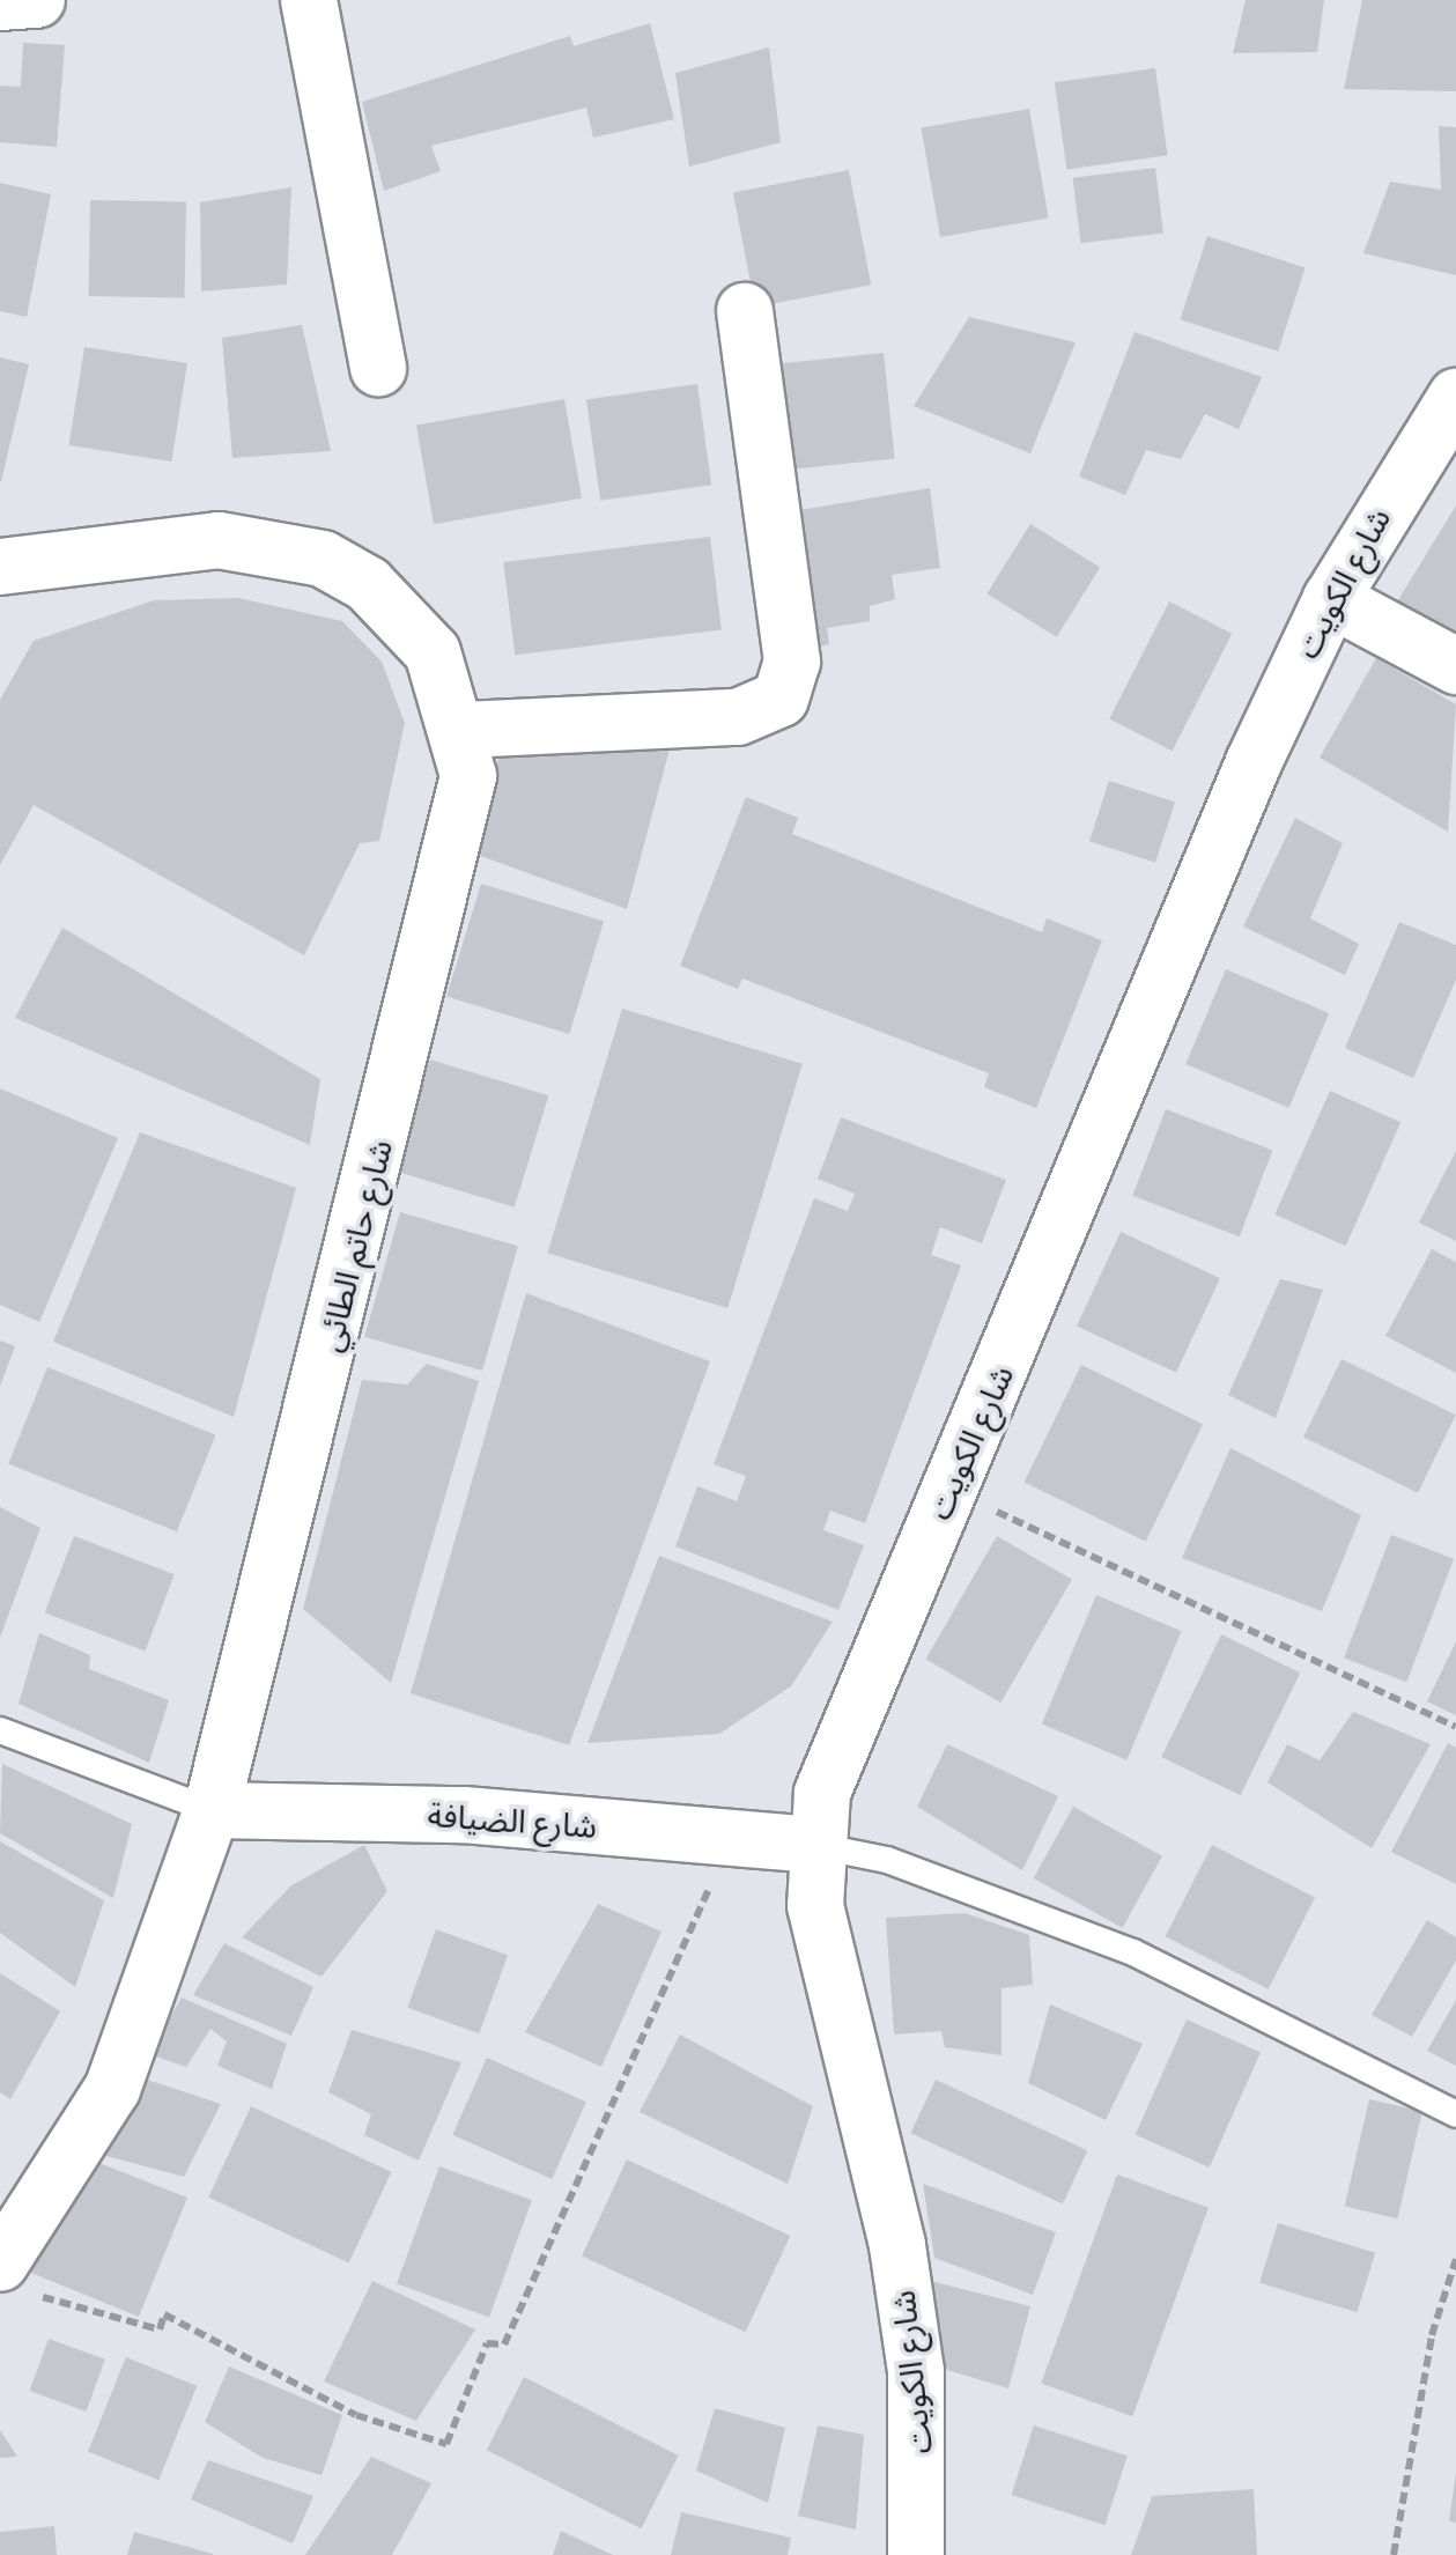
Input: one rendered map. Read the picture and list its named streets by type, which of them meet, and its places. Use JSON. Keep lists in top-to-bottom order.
{
  "streets": {
    "street": ["شارع الكويت", "شارع حاتم الطائي", "شارع الضيافة"]
  },
  "crossings": [
    ["شارع الكويت", "شارع الضيافة"],
    ["شارع حاتم الطائي", "شارع الضيافة"]
  ]
}
